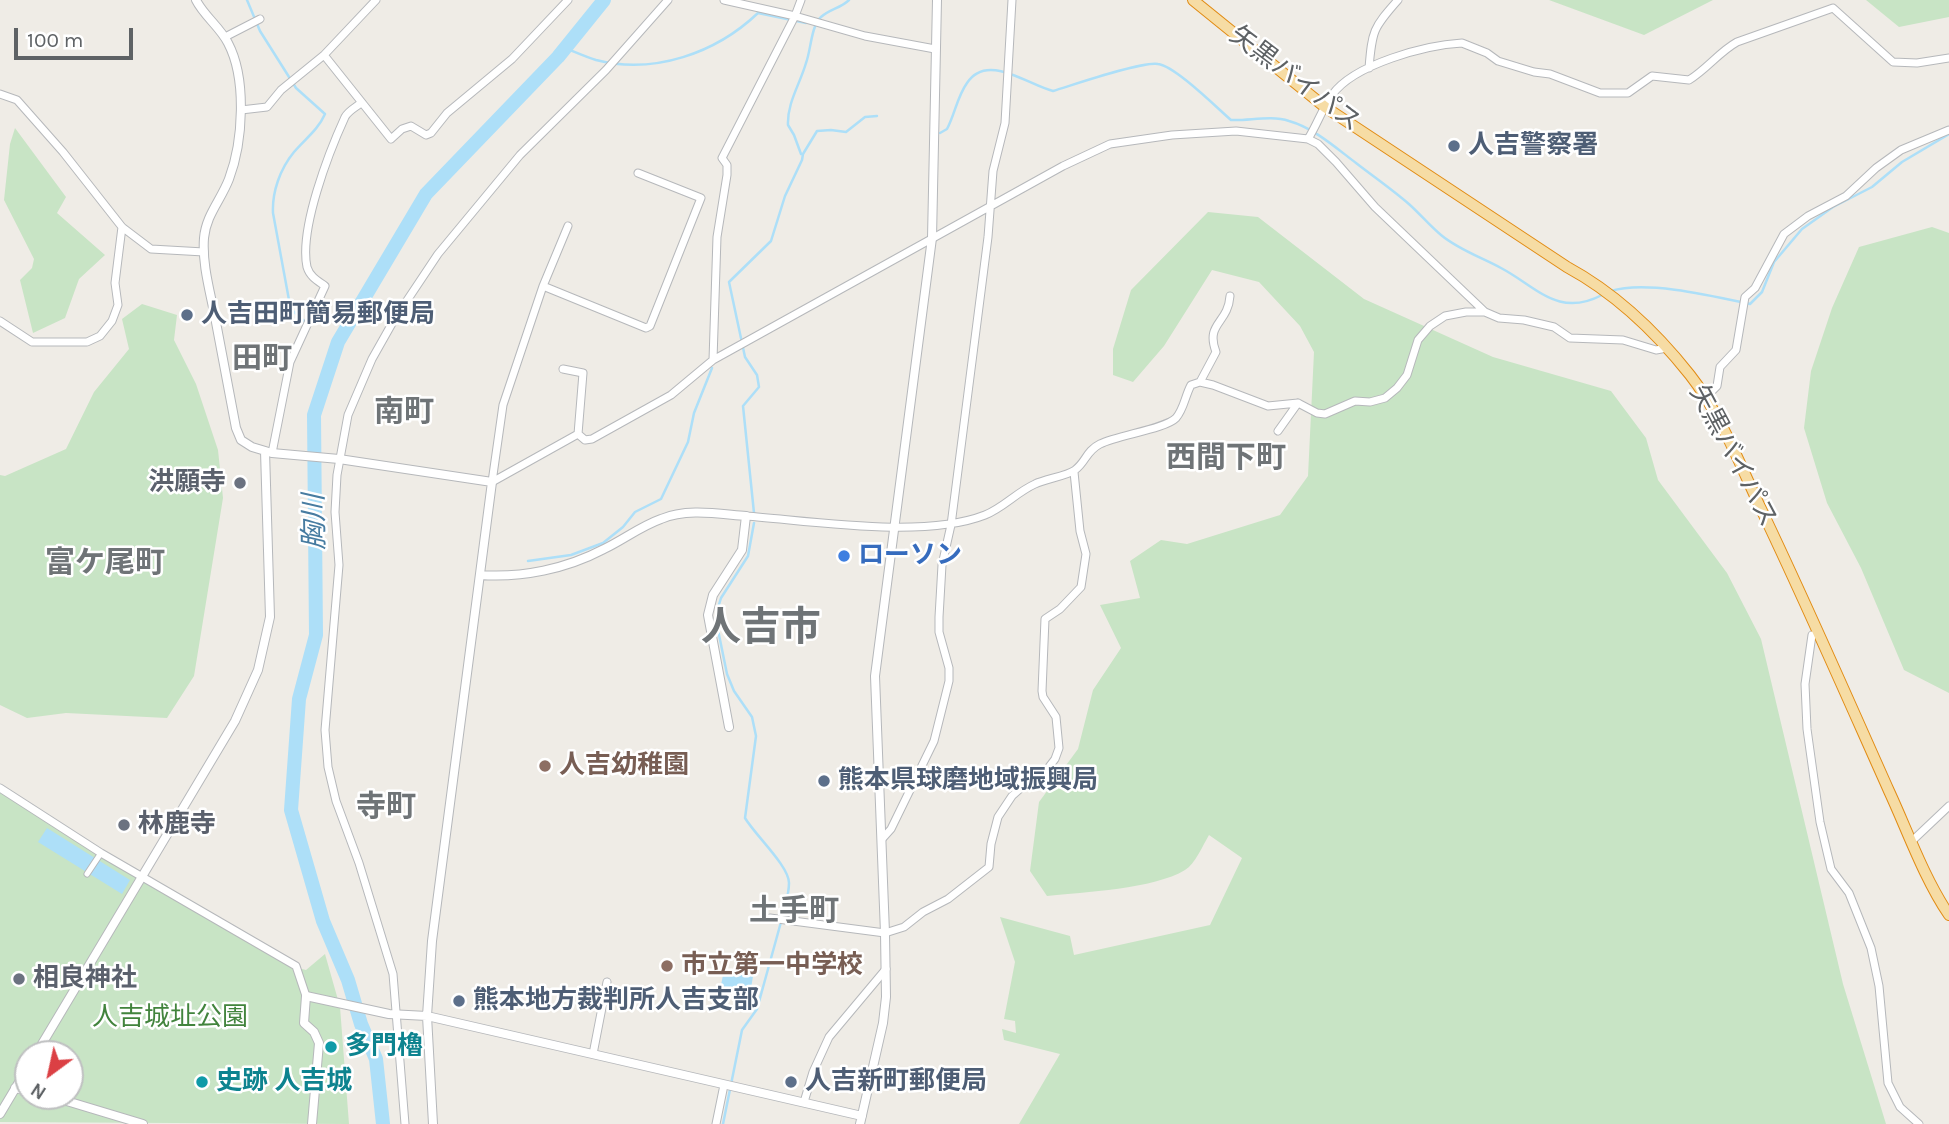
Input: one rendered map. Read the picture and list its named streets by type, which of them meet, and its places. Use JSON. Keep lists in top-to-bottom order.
{
  "streets": {
    "highway": ["矢黒バイパス"]
  },
  "districts": [
    "田町",
    "南町",
    "西間下町",
    "富ケ尾町",
    "人吉市",
    "寺町",
    "土手町"
  ],
  "water": ["胸川"],
  "parks": ["人吉城址公園"],
  "places": [
    "人吉警察署",
    "人吉田町簡易郵便局",
    "洪願寺",
    "ローソン",
    "人吉幼稚園",
    "熊本県球磨地域振興局",
    "林鹿寺",
    "市立第一中学校",
    "相良神社",
    "熊本地方裁判所人吉支部",
    "多門櫓",
    "史跡 人吉城",
    "人吉新町郵便局"
  ],
  "scale_bar": "100 m",
  "north": "bottom left"
}
